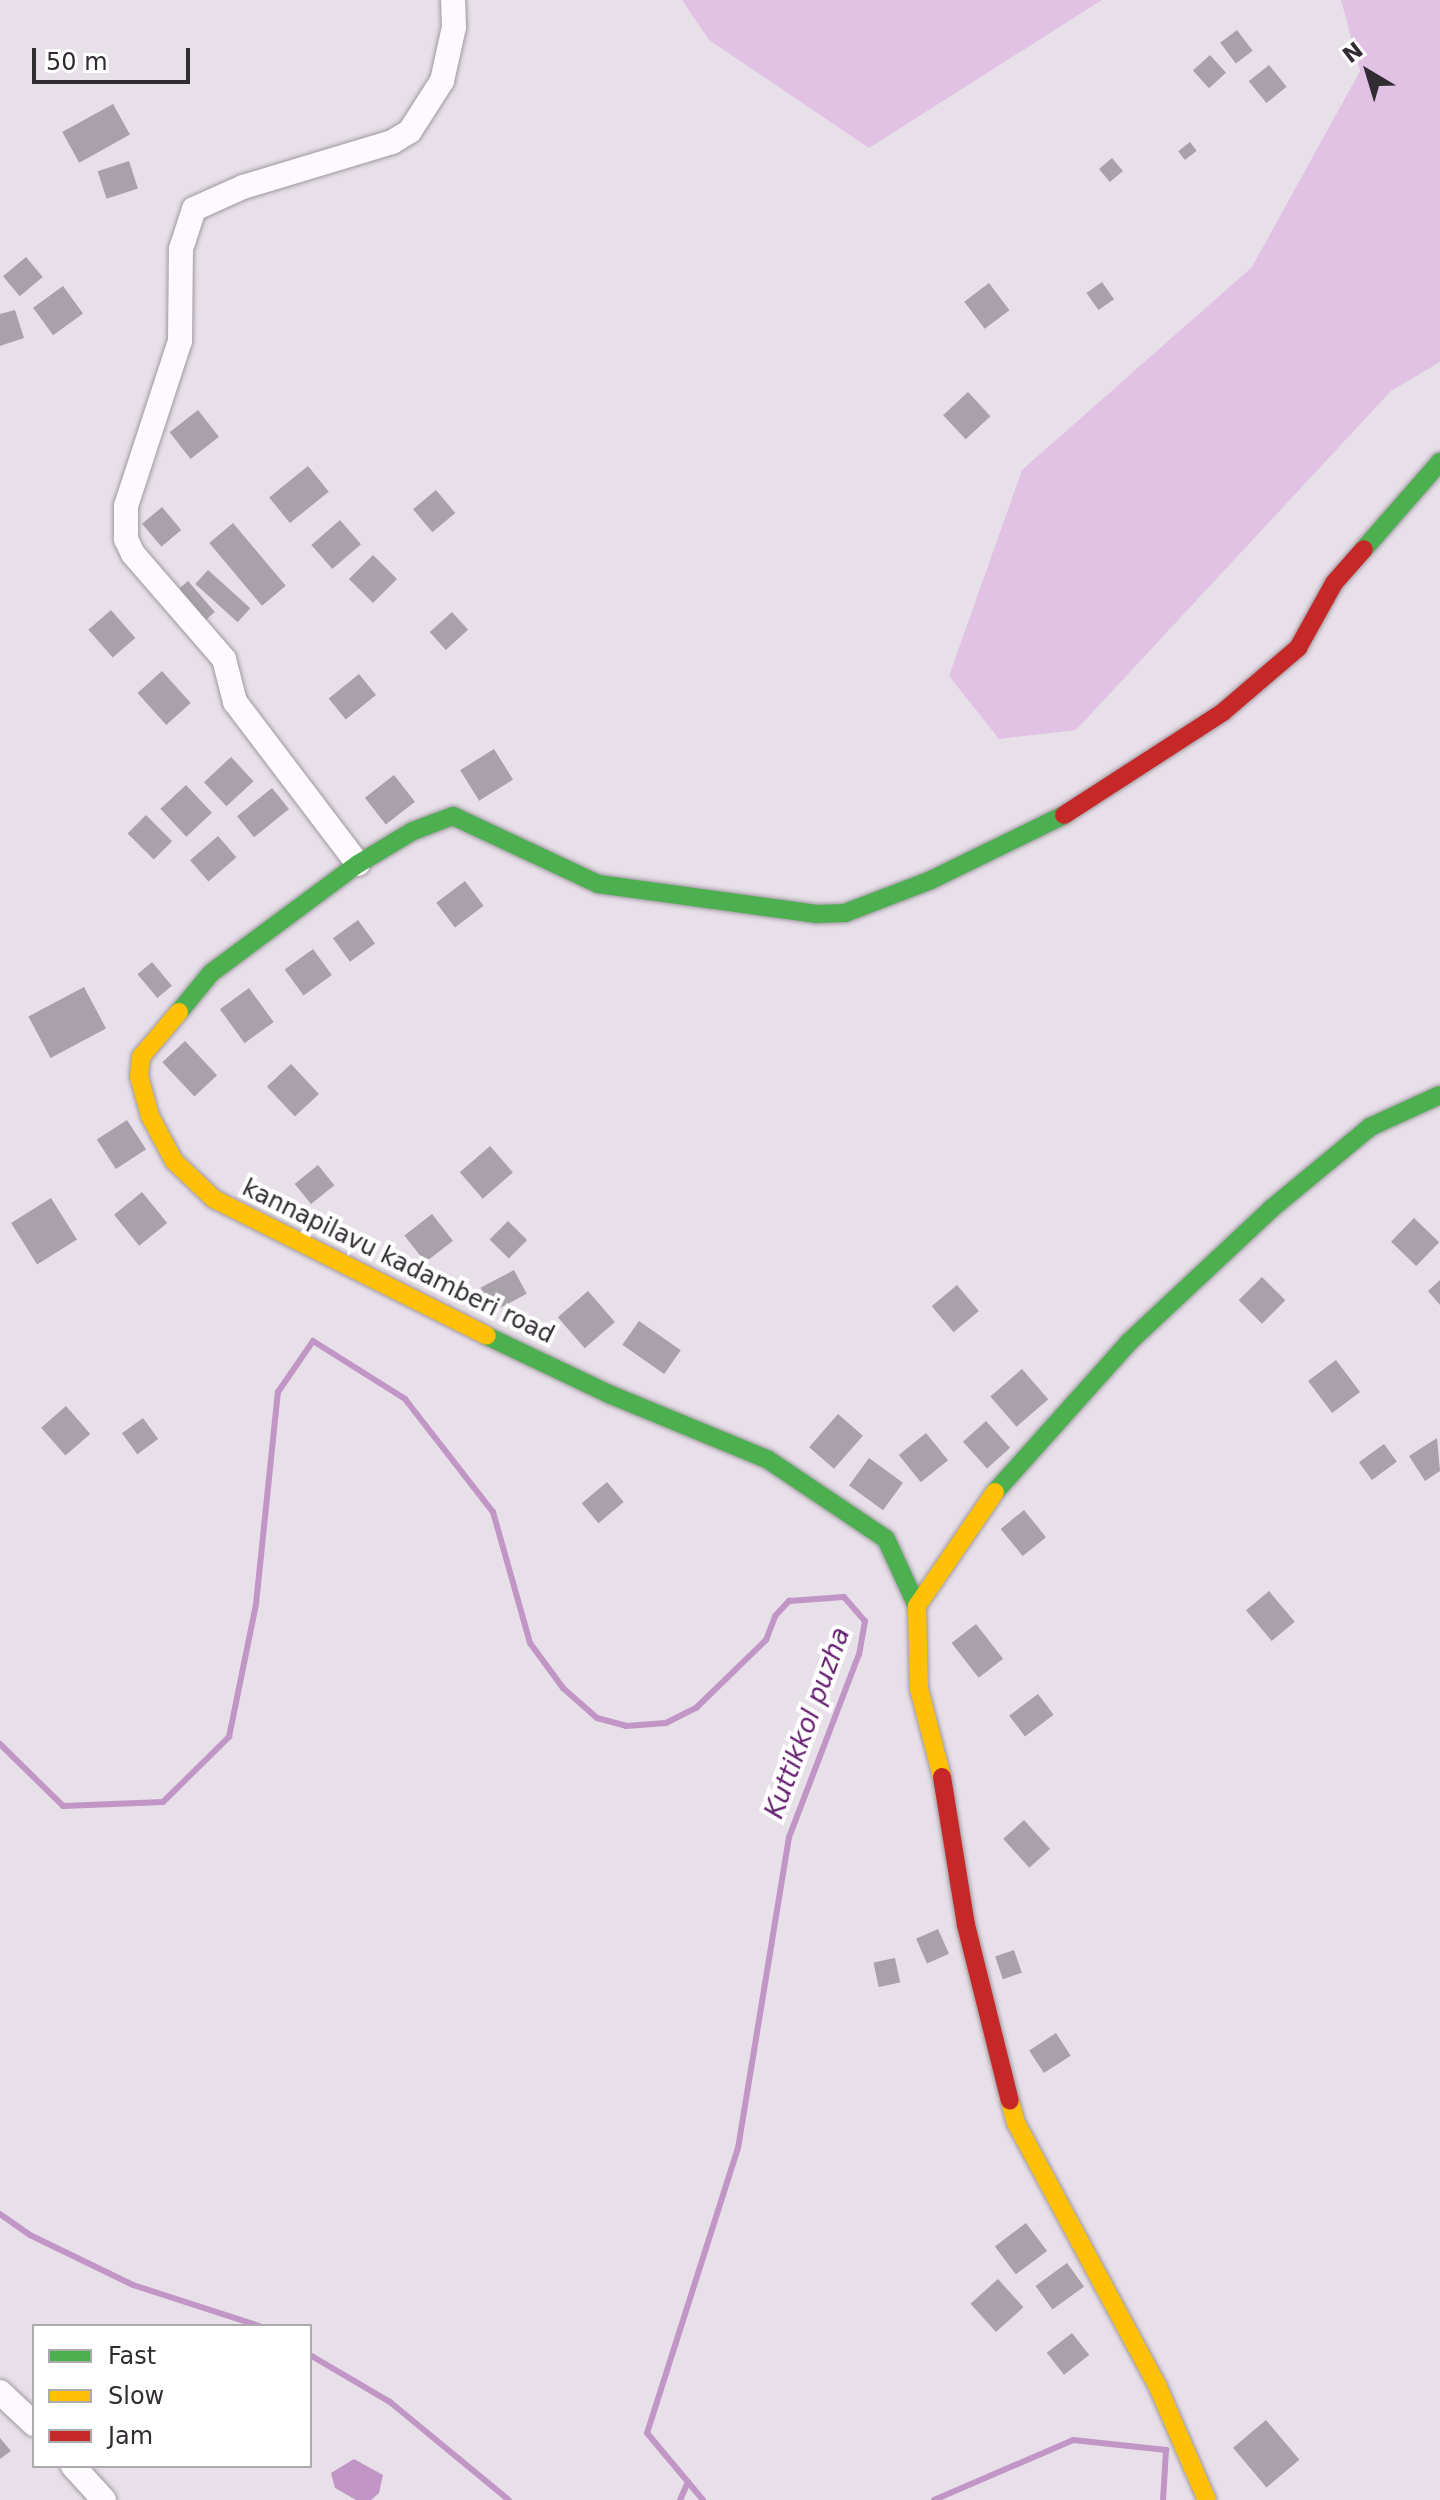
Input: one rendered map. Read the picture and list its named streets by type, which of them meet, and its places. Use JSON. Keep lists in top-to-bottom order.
{
  "streets": {
    "street": ["kannapilavu kadamberi road"]
  },
  "water": ["Kuttikkol puzha"],
  "legend": ["Fast", "Slow", "Jam"],
  "scale_bar": "50 m",
  "north": "top left"
}
